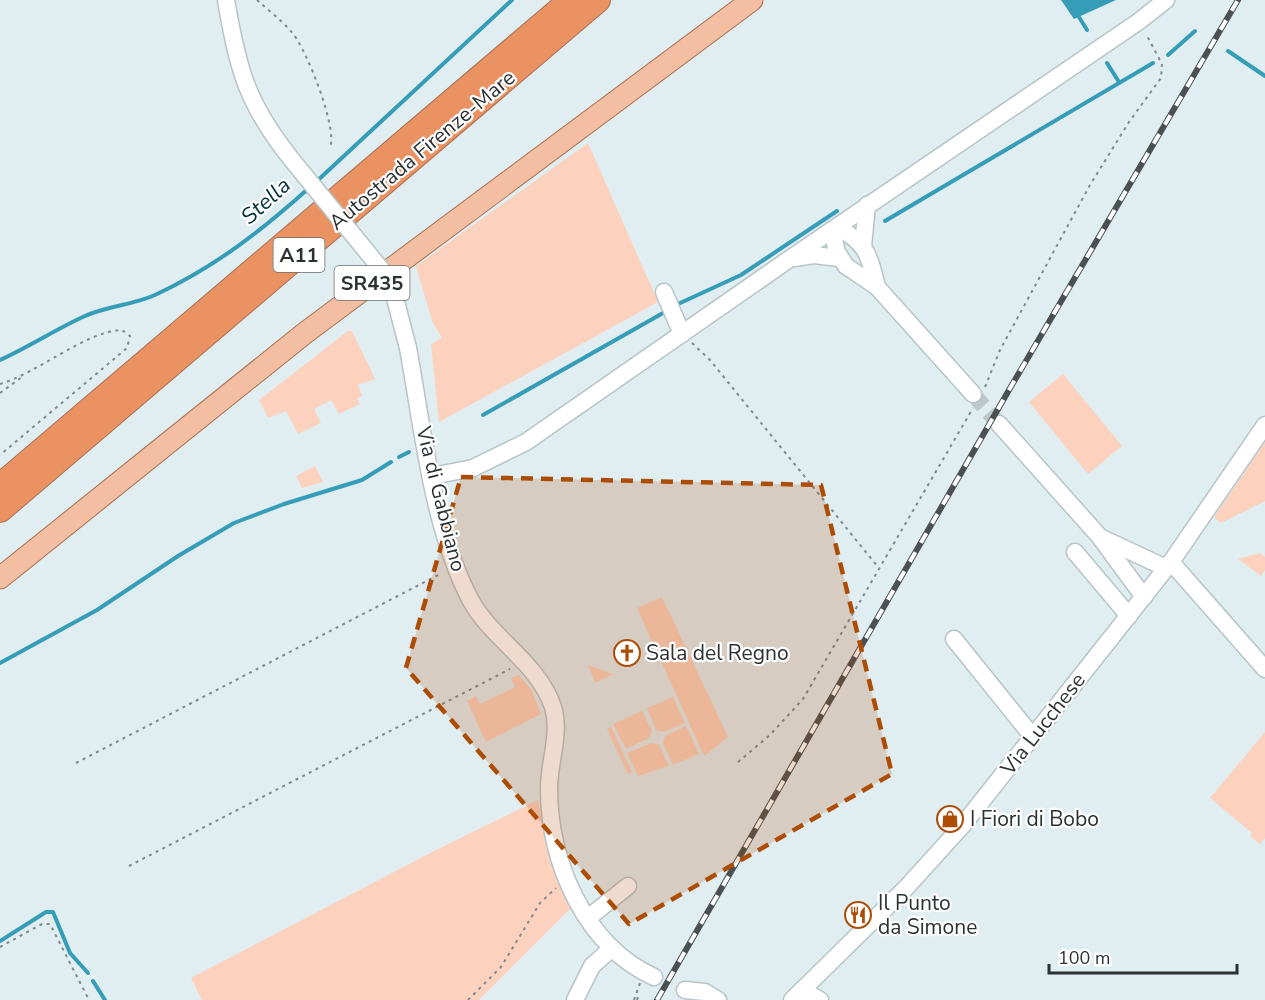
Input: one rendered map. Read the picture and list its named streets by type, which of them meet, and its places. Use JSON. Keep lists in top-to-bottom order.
{
  "streets": {
    "highway": ["Autostrada Firenze-Mare", "A11"],
    "main road": ["SR435"],
    "street": ["Via di Gabbiano", "Via Lucchese"]
  },
  "water": ["Stella"],
  "places": {
    "church": ["Sala del Regno"],
    "shop": ["I Fiori di Bobo"],
    "restaurant": ["Il Punto da Simone"]
  },
  "scale_bar": "100 m"
}
